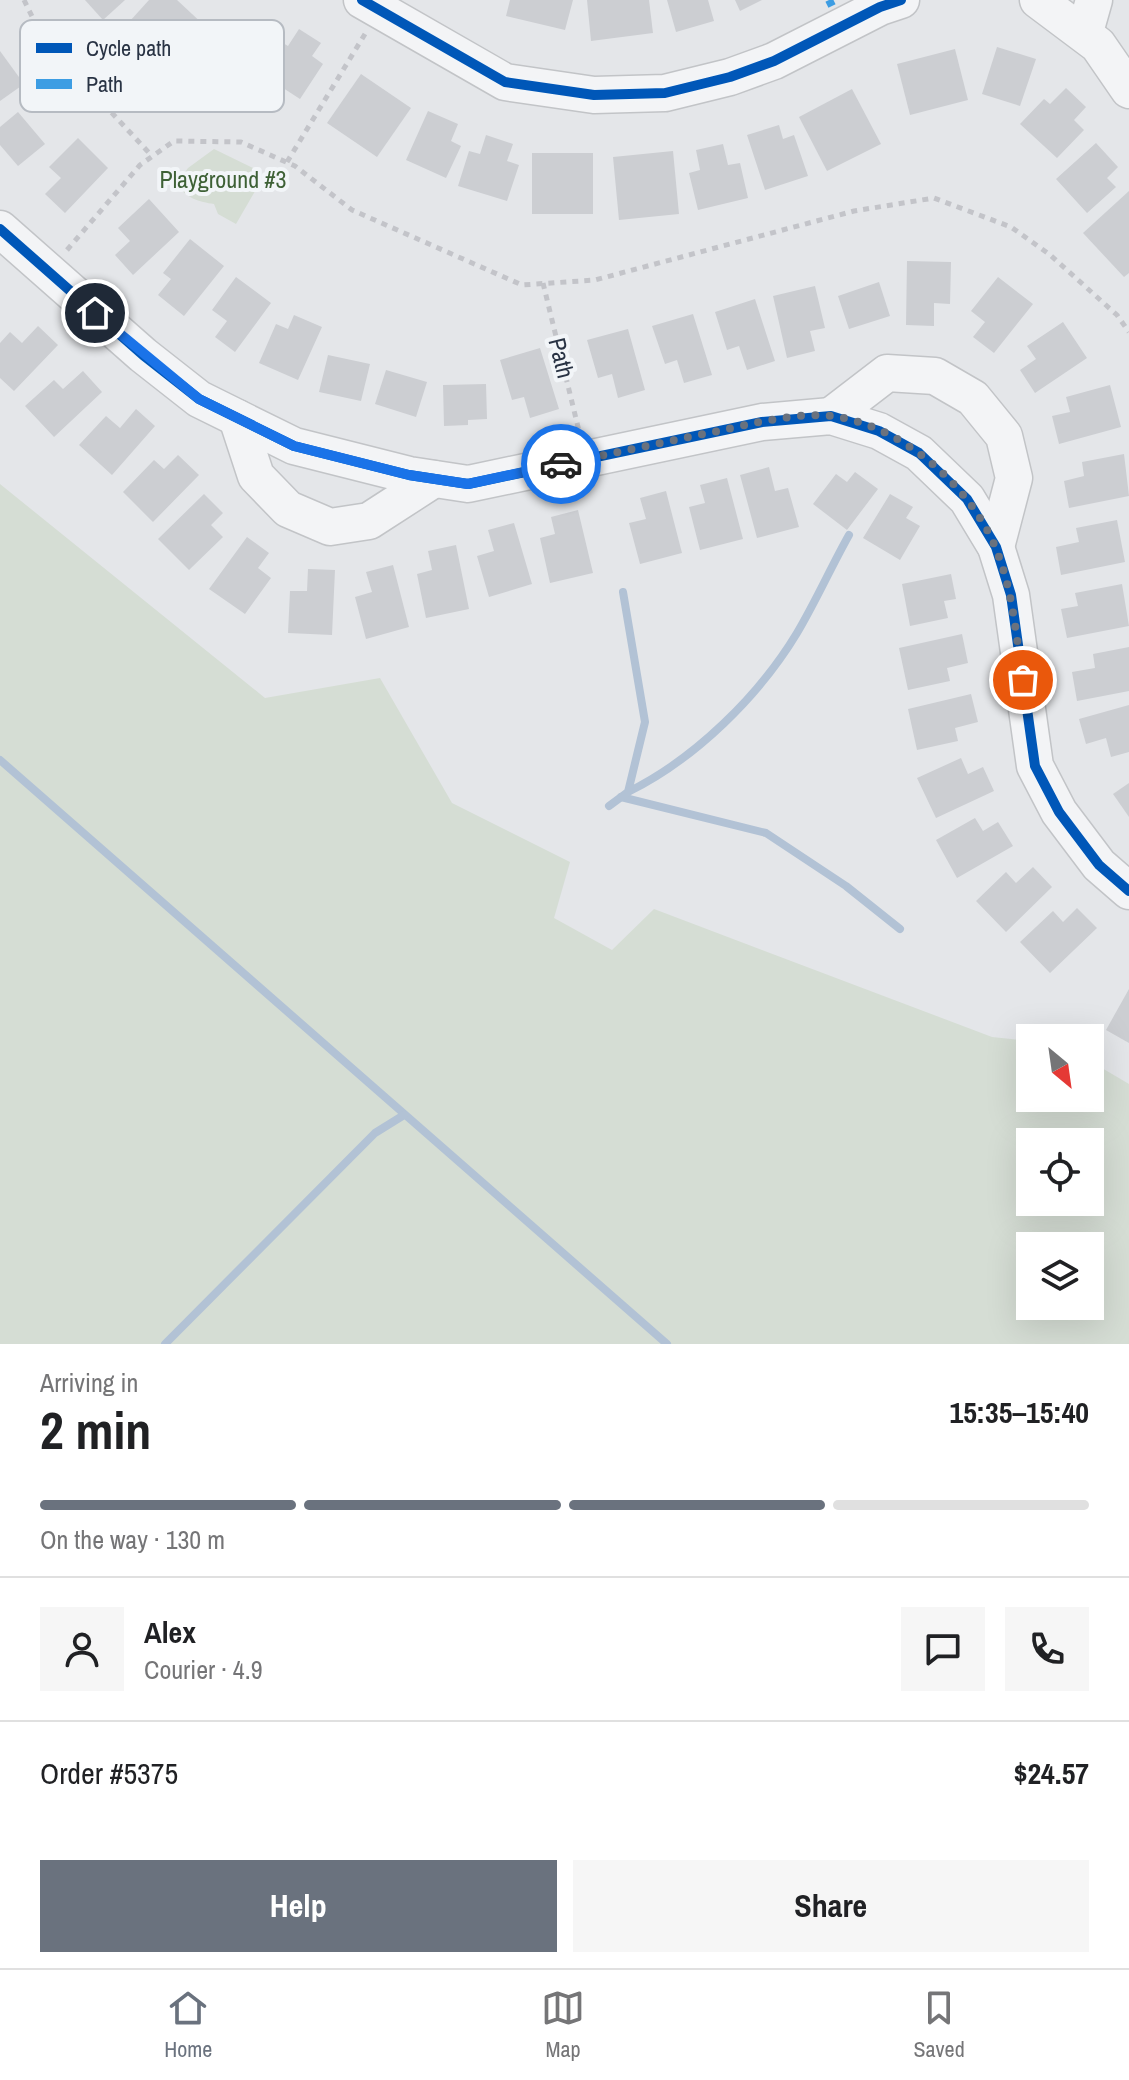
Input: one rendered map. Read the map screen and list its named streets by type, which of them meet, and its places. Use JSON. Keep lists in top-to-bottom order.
{
  "streets": {
    "path": ["Path"]
  },
  "parks": ["Playground #3"],
  "legend": ["Cycle path", "Path"],
  "north": "bottom right",
  "page": {
    "heading": ["2 min", "Arriving in", "15:35–15:40"],
    "panel": [
      "Alex",
      "Courier · 4.9",
      "Order #5375",
      "$24.57"
    ],
    "bar": "On the way · 130 m",
    "buttons": ["Help", "Share"],
    "tabs": ["Home", "Map", "Saved"]
  }
}
